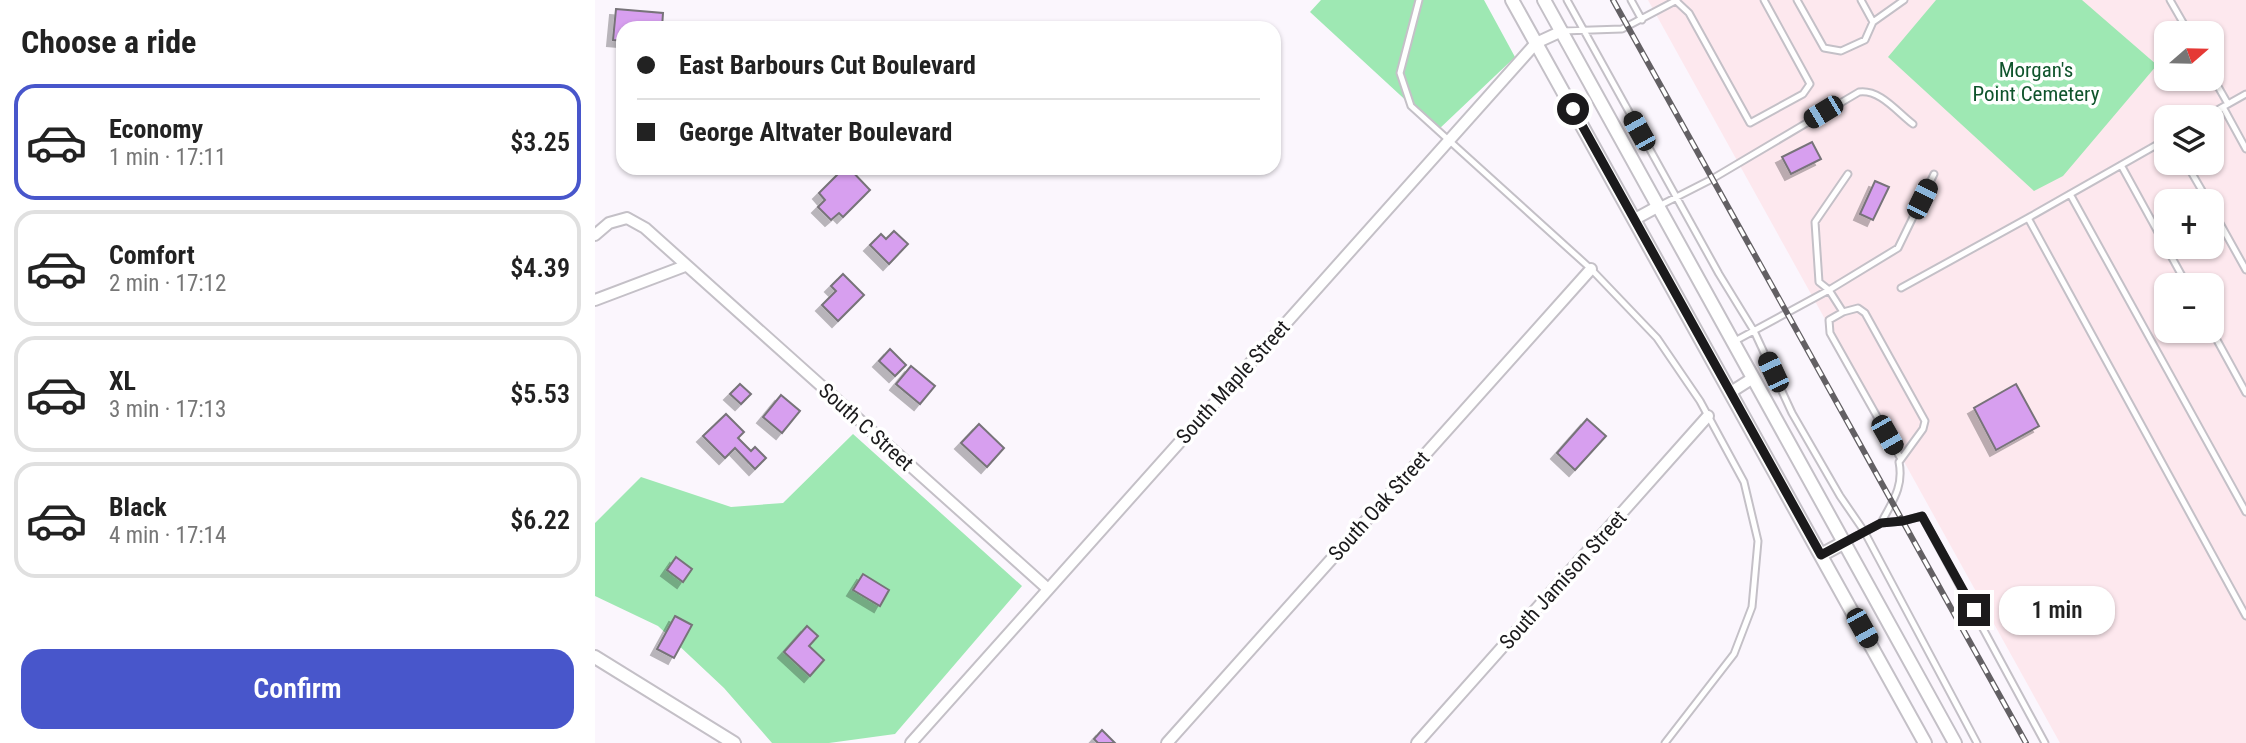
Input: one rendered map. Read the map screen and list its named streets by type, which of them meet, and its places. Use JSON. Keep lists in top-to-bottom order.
{
  "streets": {
    "street": [
      "South Maple Street",
      "South C Street",
      "South Oak Street",
      "South Jamison Street"
    ]
  },
  "crossings": [
    ["South Maple Street", "South C Street"]
  ],
  "parks": ["Morgan's Point Cemetery"],
  "north": "right",
  "page": {
    "heading": "Choose a ride",
    "map_buttons": ["+", "−"],
    "banner": ["East Barbours Cut Boulevard", "George Altvater Boulevard"],
    "list": [
      {
        "name": "Economy",
        "note": "1 min · 17:11",
        "value": "$3.25"
      },
      {
        "name": "Comfort",
        "note": "2 min · 17:12",
        "value": "$4.39"
      },
      {
        "name": "XL",
        "note": "3 min · 17:13",
        "value": "$5.53"
      },
      {
        "name": "Black",
        "note": "4 min · 17:14",
        "value": "$6.22"
      }
    ],
    "bubble": "1 min",
    "buttons": "Confirm"
  }
}
